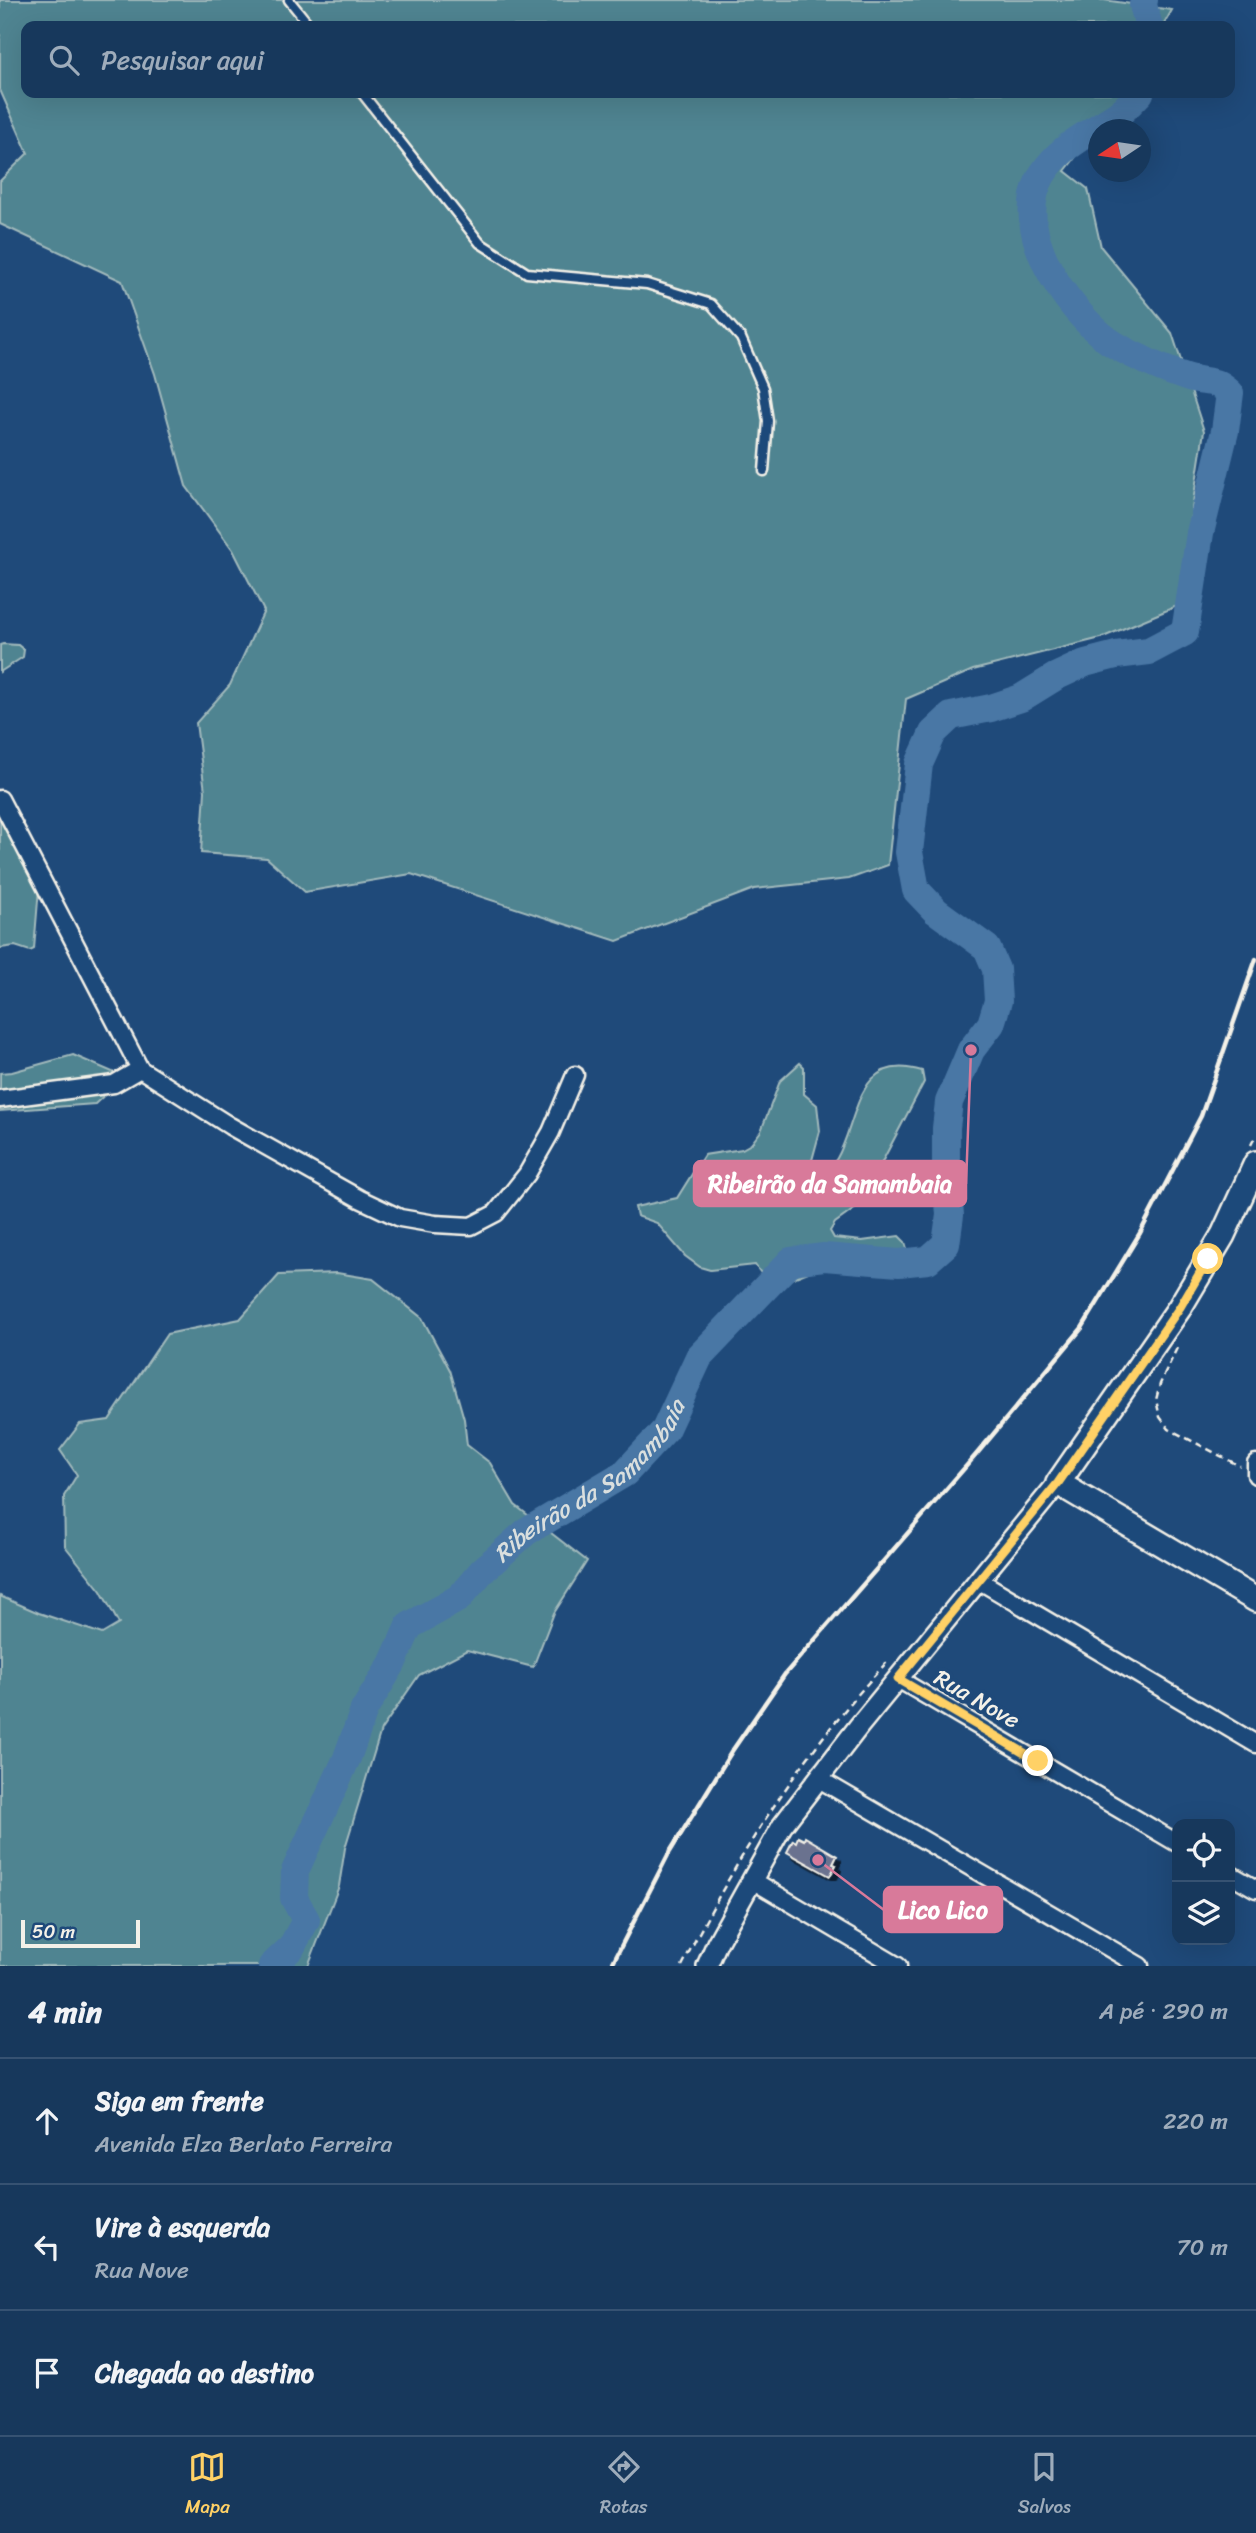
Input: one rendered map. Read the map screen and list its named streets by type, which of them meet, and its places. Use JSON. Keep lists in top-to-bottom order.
{
  "streets": {
    "street": ["Rua Nove"]
  },
  "water": ["Ribeirão da Samambaia"],
  "places": ["Ribeirão da Samambaia", "Lico Lico"],
  "scale_bar": "50 m",
  "north": "left",
  "page": {
    "search": "Pesquisar aqui",
    "scale": "50 m",
    "heading": ["4 min", "A pé · 290 m"],
    "list": [
      ["Siga em frente", "Avenida Elza Berlato Ferreira", "220 m"],
      ["Vire à esquerda", "Rua Nove", "70 m"],
      "Chegada ao destino"
    ],
    "nav": ["Mapa", "Rotas", "Salvos"]
  }
}
